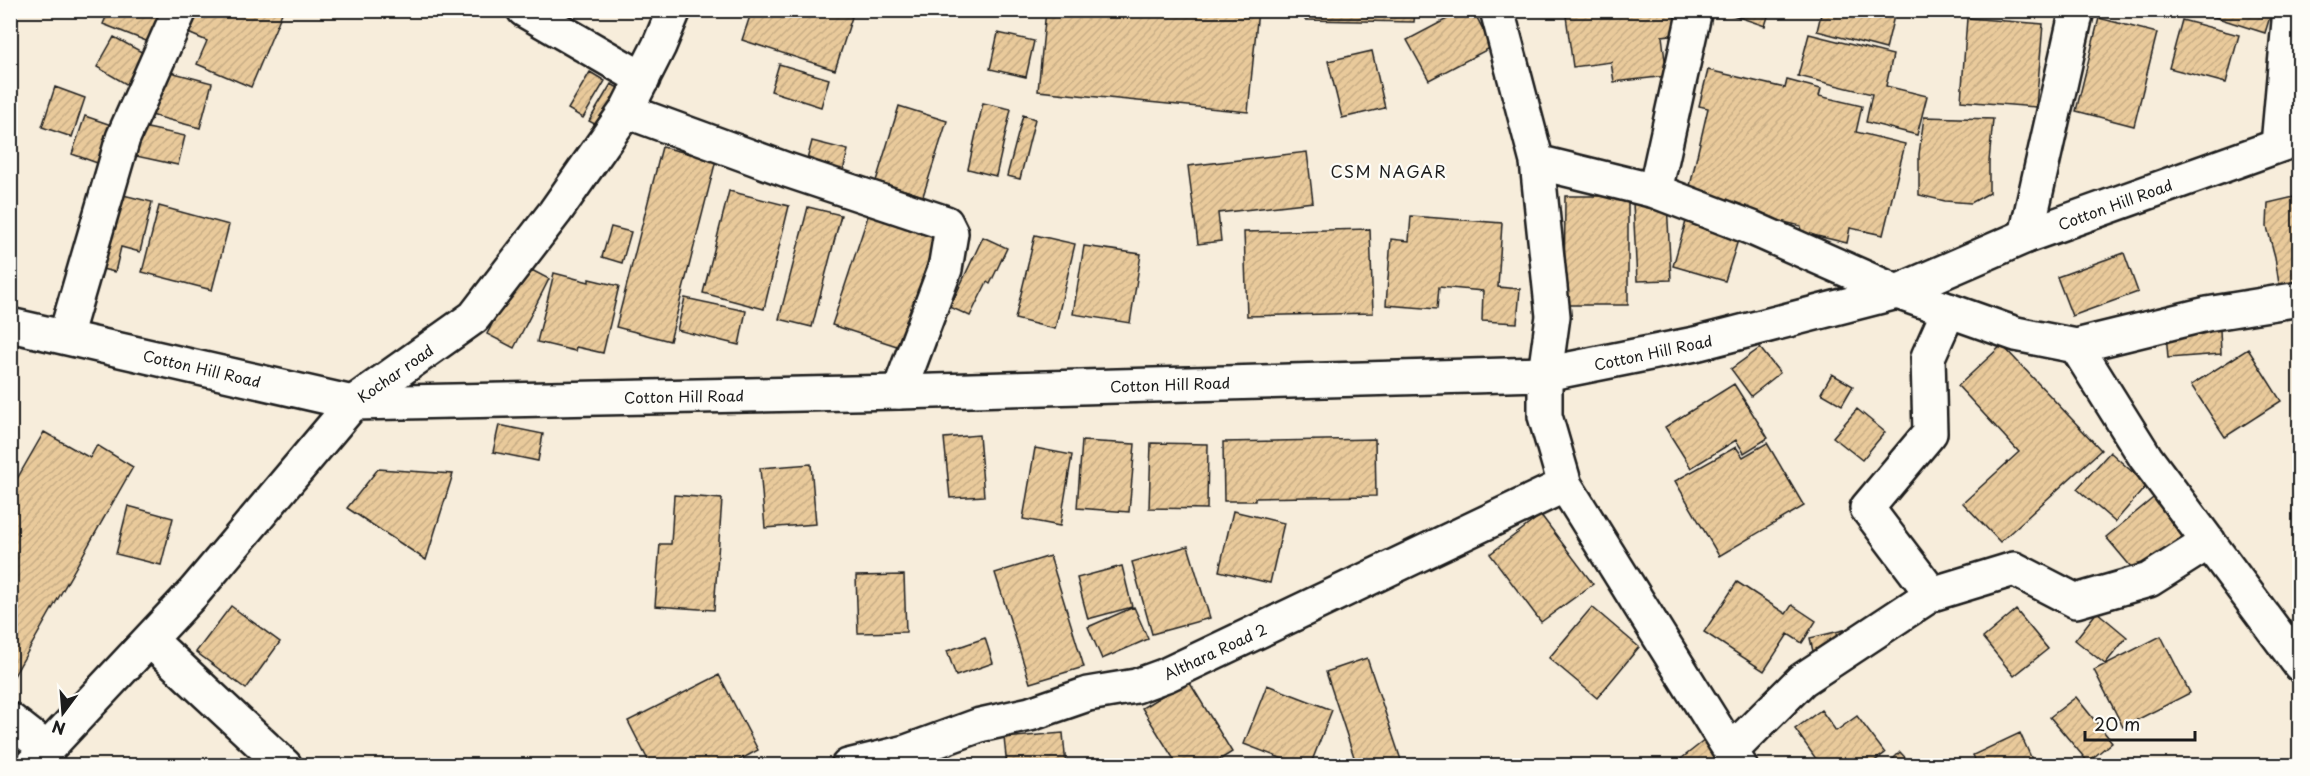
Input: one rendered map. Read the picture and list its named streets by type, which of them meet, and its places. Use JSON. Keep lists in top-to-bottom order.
{
  "streets": {
    "street": ["Cotton Hill Road", "Kochar road", "Althara Road 2"]
  },
  "crossings": [
    ["Cotton Hill Road", "Kochar road"]
  ],
  "districts": ["CSM NAGAR"],
  "scale_bar": "20 m",
  "north": "bottom"
}
